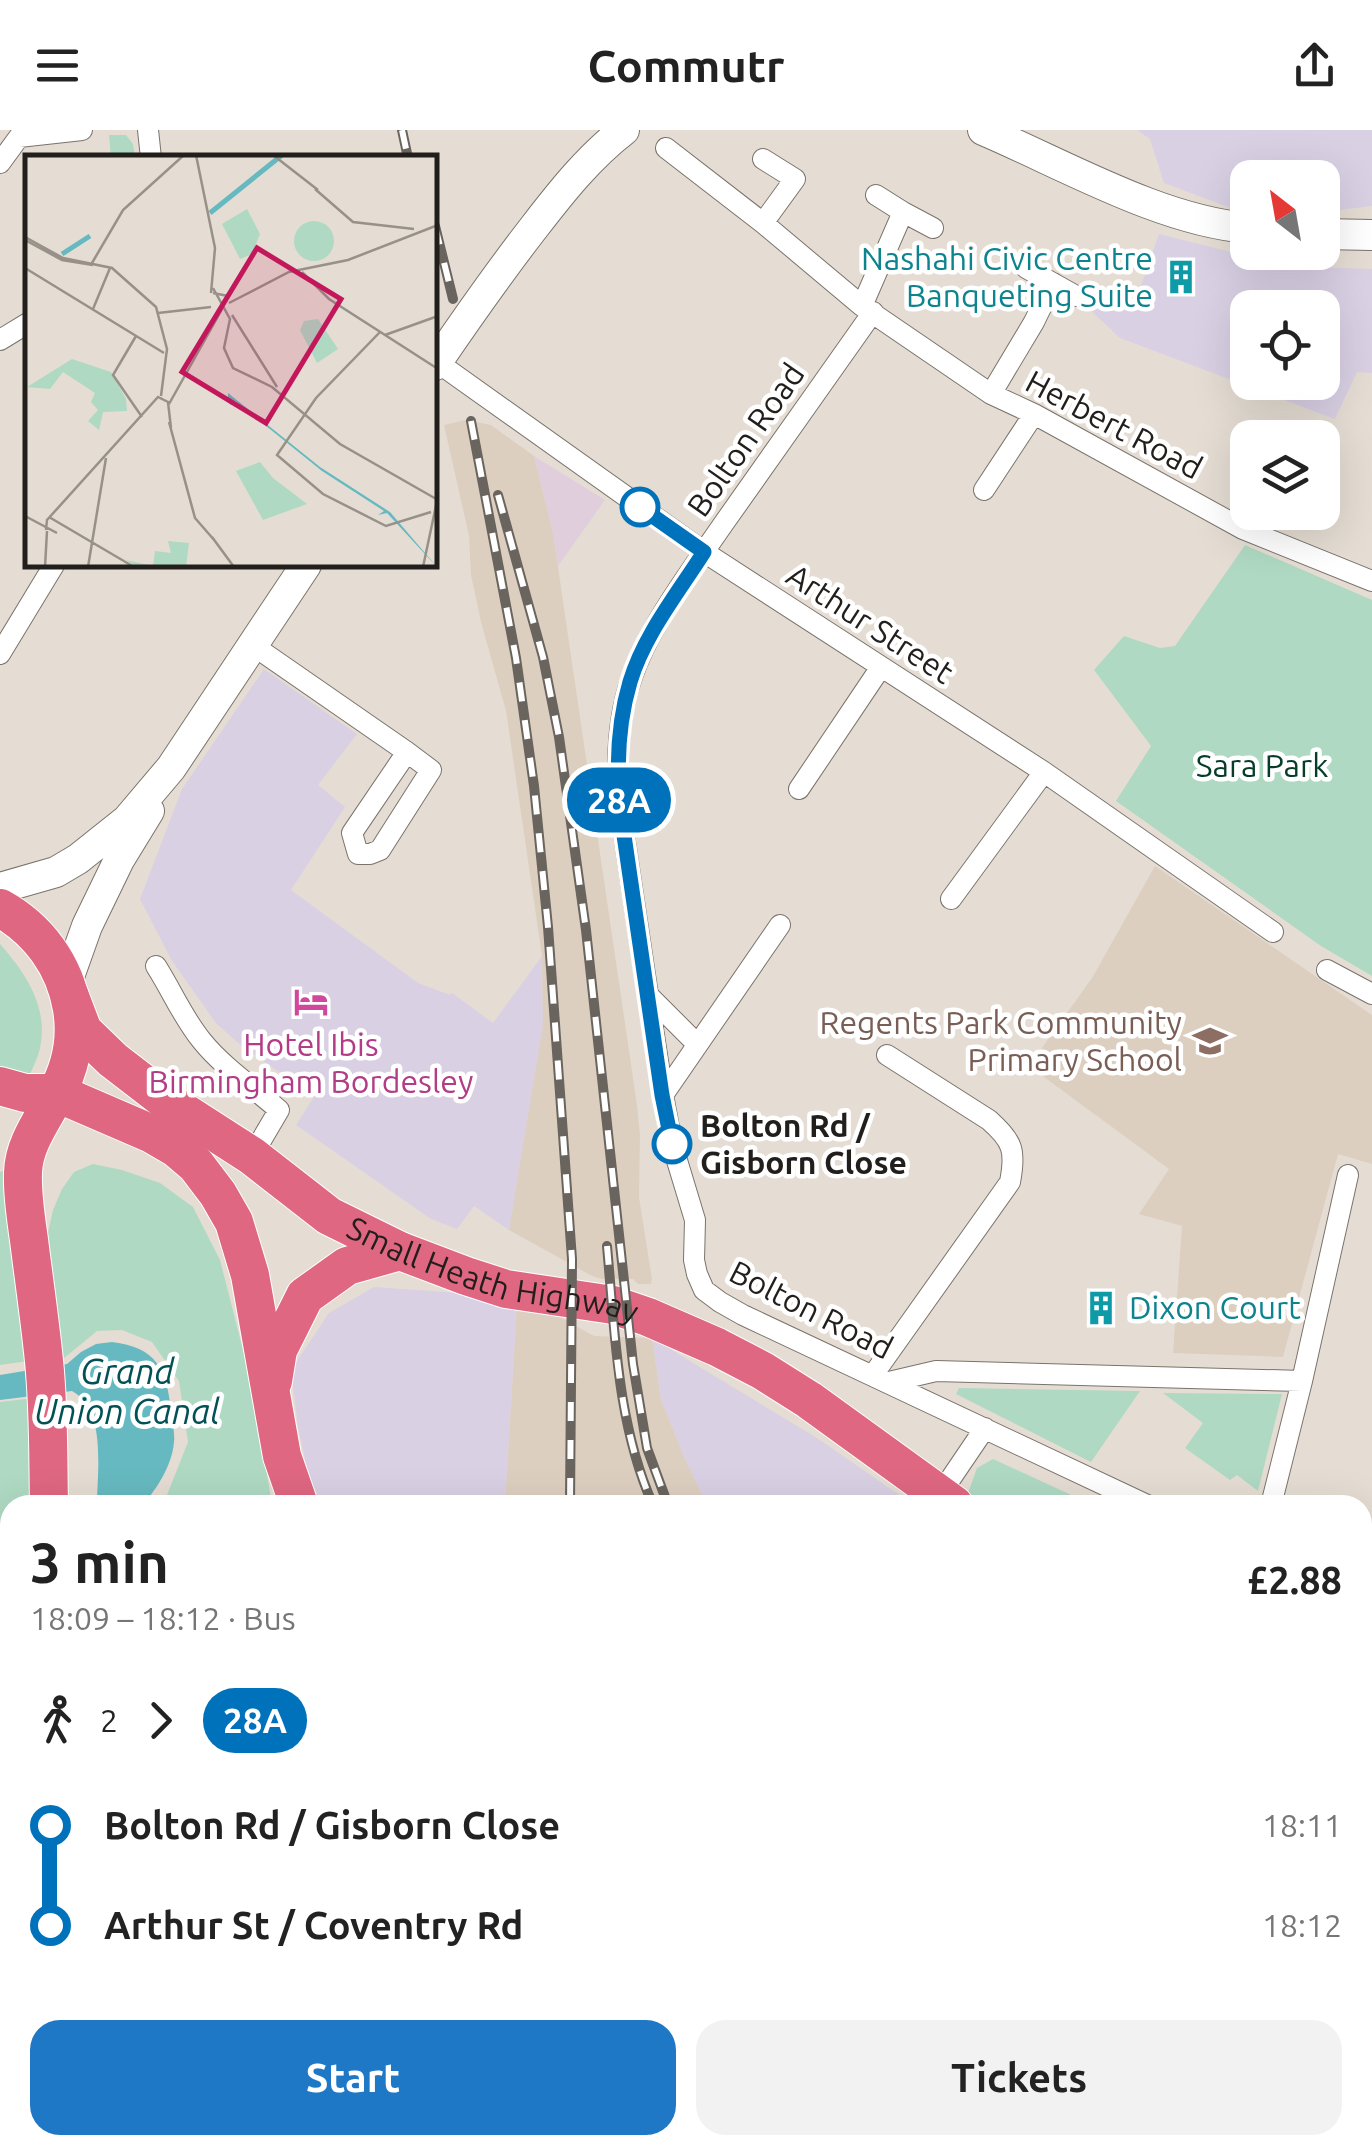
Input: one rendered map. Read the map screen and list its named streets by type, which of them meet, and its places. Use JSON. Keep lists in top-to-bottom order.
{
  "streets": {
    "highway": ["Small Heath Highway"],
    "street": ["Herbert Road", "Bolton Road", "Arthur Street"]
  },
  "crossings": [
    ["Herbert Road", "Bolton Road"],
    ["Bolton Road", "Arthur Street"]
  ],
  "water": ["Grand Union Canal"],
  "parks": ["Sara Park"],
  "places": {
    "building": ["Nashahi Civic Centre Banqueting Suite", "Dixon Court"],
    "hotel": ["Hotel Ibis Birmingham Bordesley"],
    "school or university": ["Regents Park Community Primary School"],
    "other": ["Bolton Rd / Gisborn Close"]
  },
  "lines": ["bus line 28A"],
  "north": "top left",
  "page": {
    "header": "Commutr",
    "on_map": "28A",
    "heading": ["3 min", "18:09 – 18:12 · Bus", "£2.88"],
    "legs": ["2", "28A"],
    "list": [
      {
        "name": "Bolton Rd / Gisborn Close",
        "value": "18:11"
      },
      {
        "name": "Arthur St / Coventry Rd",
        "value": "18:12"
      }
    ],
    "buttons": ["Start", "Tickets"]
  }
}
